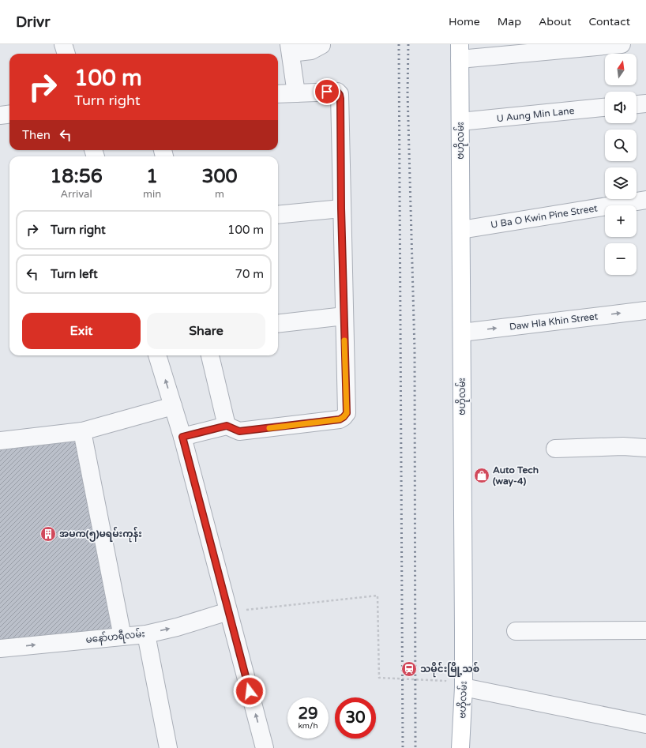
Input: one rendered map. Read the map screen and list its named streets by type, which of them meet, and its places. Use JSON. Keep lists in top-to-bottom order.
{
  "streets": {
    "main road": ["ဗဟိုလမ်း"],
    "street": [
      "U Aung Min Lane",
      "U Ba O Kwin Pine Street",
      "Daw Hla Khin Street",
      "မနော်ဟရီလမ်း"
    ]
  },
  "crossings": [
    ["U Aung Min Lane", "ဗဟိုလမ်း"],
    ["ဗဟိုလမ်း", "U Ba O Kwin Pine Street"],
    ["ဗဟိုလမ်း", "Daw Hla Khin Street"]
  ],
  "one_way": ["မနော်ဟရီလမ်း"],
  "places": {
    "shop": ["Auto Tech (way-4)"],
    "building": ["အမက(၅)မရမ်းကုန်း"],
    "station": ["သမိုင်းမြို့သစ်"]
  },
  "north": "top",
  "page": {
    "header": "Drivr",
    "nav": [
      "Home",
      "Map",
      "About",
      "Contact"
    ],
    "map_buttons": ["+", "−"],
    "turn": ["100 m", "Turn right"],
    "then": "Then",
    "eta": [
      "18:56",
      "Arrival",
      "1",
      "min",
      "300",
      "m"
    ],
    "list": [
      {
        "name": "Turn right",
        "value": "100 m"
      },
      {
        "name": "Turn left",
        "value": "70 m"
      }
    ],
    "buttons": ["Exit", "Share"],
    "speed": "29 km/h",
    "limit": "30"
  }
}
